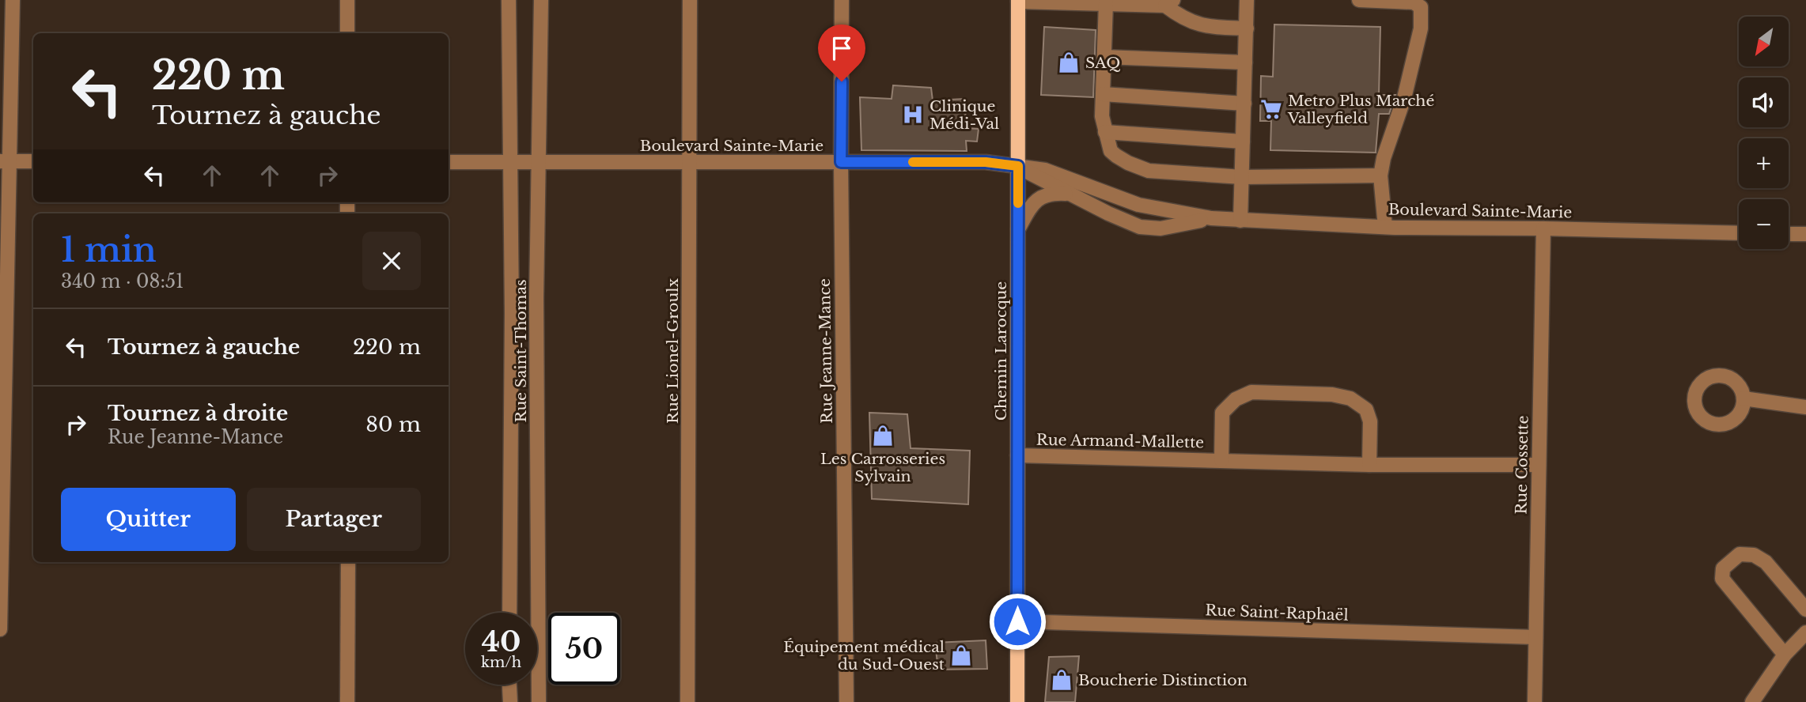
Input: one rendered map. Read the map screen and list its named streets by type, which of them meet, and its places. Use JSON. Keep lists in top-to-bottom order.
{
  "streets": {
    "main road": ["Chemin Larocque"],
    "street": [
      "Boulevard Sainte-Marie",
      "Rue Saint-Thomas",
      "Rue Lionel-Groulx",
      "Rue Jeanne-Mance",
      "Rue Armand-Mallette",
      "Rue Cossette",
      "Rue Saint-Raphaël"
    ]
  },
  "crossings": [
    ["Boulevard Sainte-Marie", "Rue Saint-Thomas"],
    ["Boulevard Sainte-Marie", "Rue Lionel-Groulx"],
    ["Boulevard Sainte-Marie", "Rue Jeanne-Mance"],
    ["Boulevard Sainte-Marie", "Chemin Larocque"],
    ["Boulevard Sainte-Marie", "Rue Cossette"],
    ["Chemin Larocque", "Rue Armand-Mallette"],
    ["Chemin Larocque", "Rue Saint-Raphaël"],
    ["Rue Armand-Mallette", "Rue Cossette"],
    ["Rue Cossette", "Rue Saint-Raphaël"]
  ],
  "places": {
    "shop": [
      "SAQ",
      "Les Carrosseries Sylvain",
      "Équipement médical du Sud-Ouest",
      "Boucherie Distinction"
    ],
    "supermarket": ["Metro Plus Marché Valleyfield"],
    "hospital": ["Clinique Médi-Val"]
  },
  "north": "bottom left",
  "page": {
    "map_buttons": ["+", "−"],
    "turn": ["220 m", "Tournez à gauche"],
    "heading": ["1 min", "340 m · 08:51"],
    "list": [
      {
        "name": "Tournez à gauche",
        "value": "220 m"
      },
      {
        "name": "Tournez à droite",
        "note": "Rue Jeanne-Mance",
        "value": "80 m"
      }
    ],
    "buttons": ["Quitter", "Partager"],
    "speed": "40 km/h",
    "limit": "50"
  }
}
